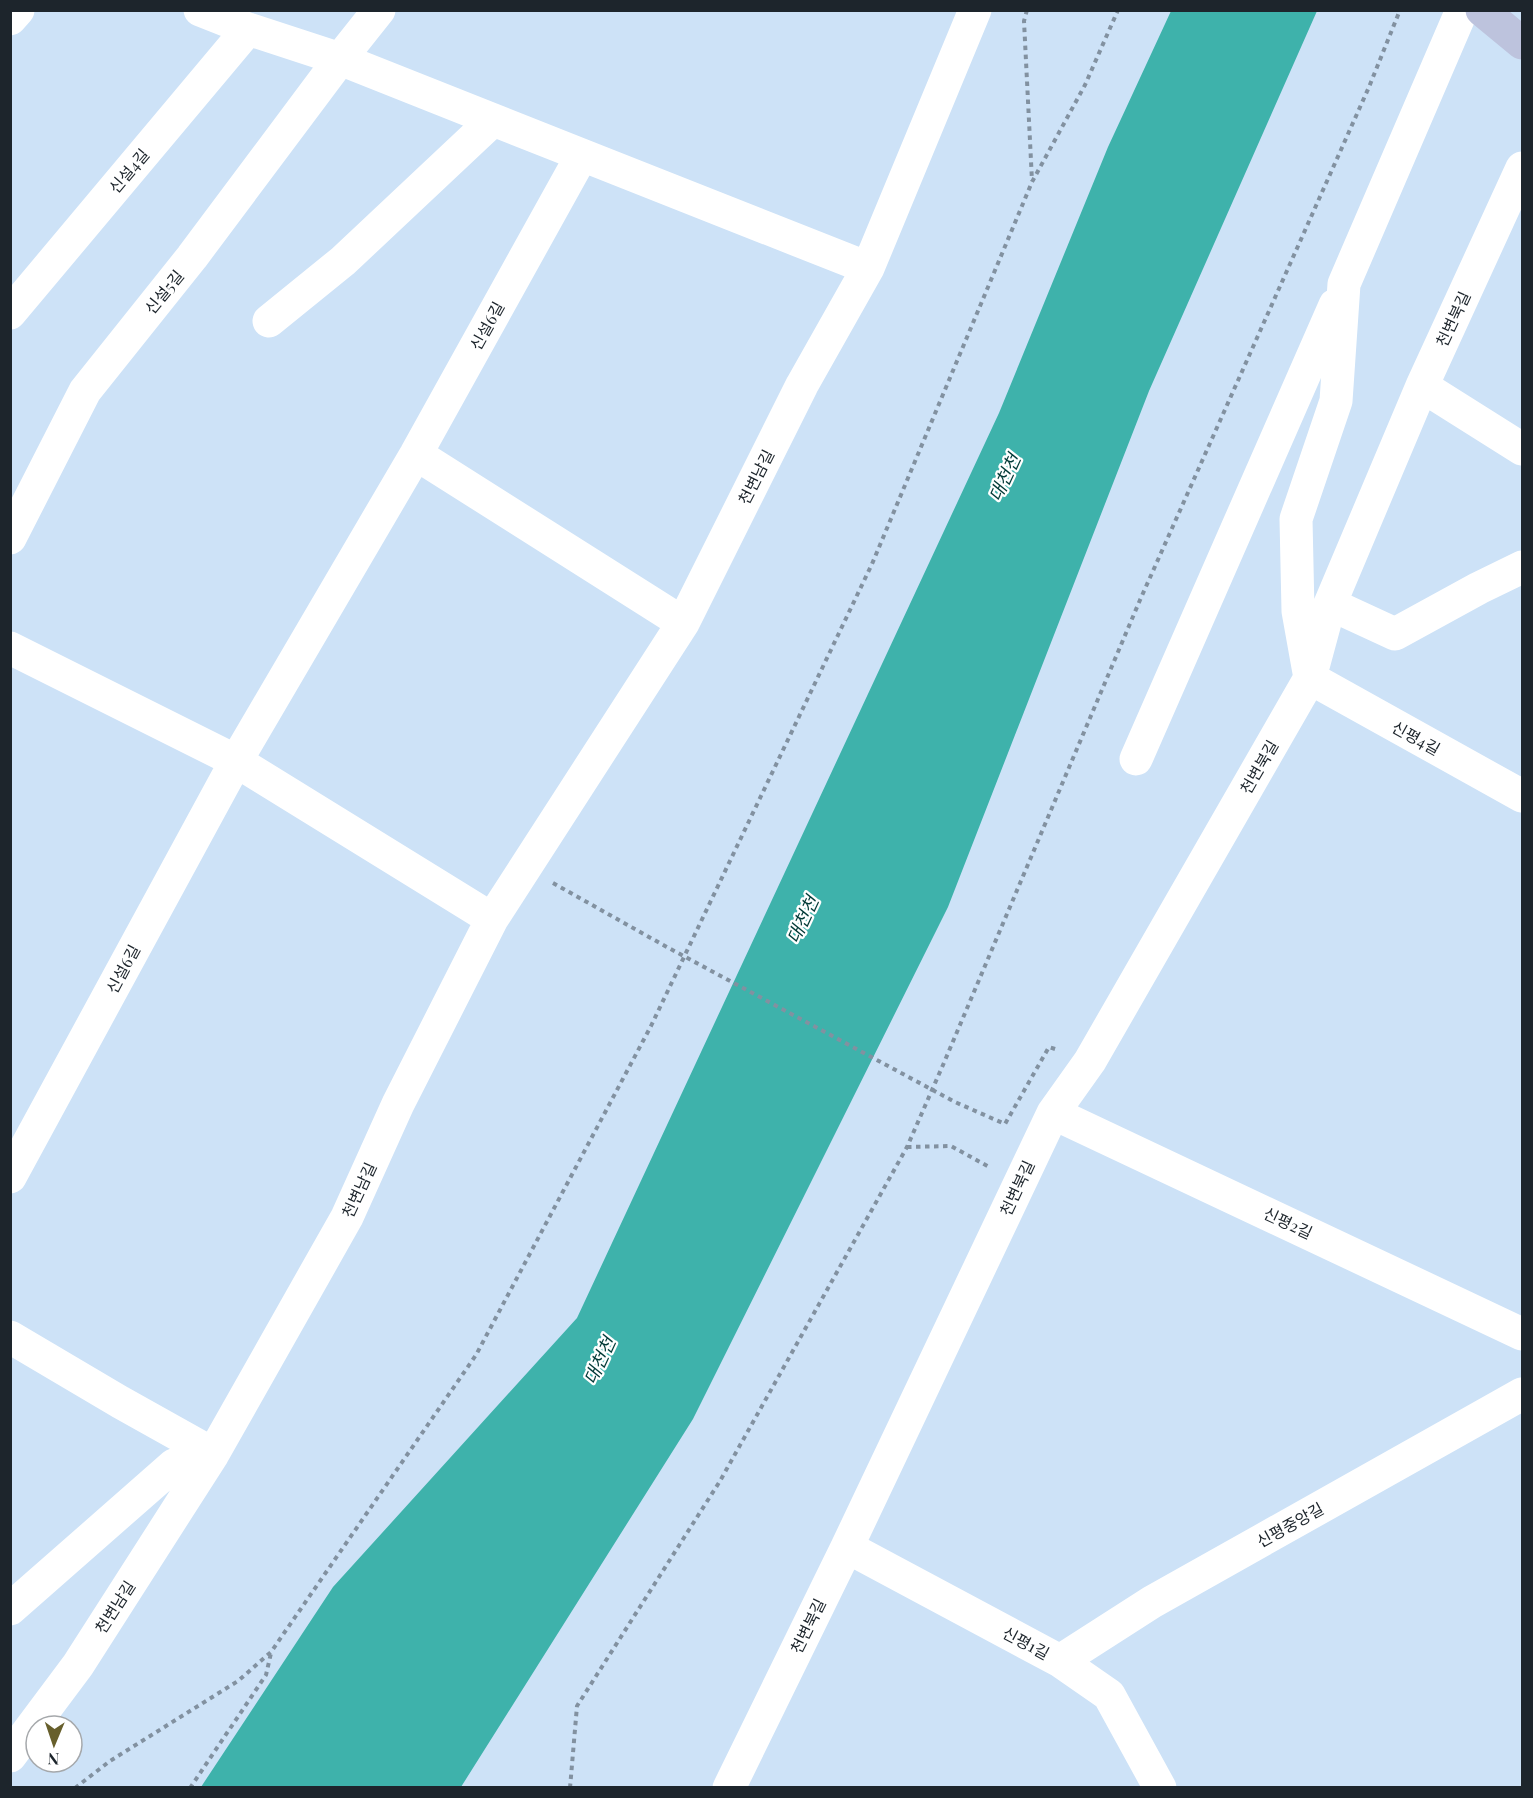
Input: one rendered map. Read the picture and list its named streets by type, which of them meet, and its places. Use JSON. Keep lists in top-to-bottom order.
{
  "streets": {
    "street": [
      "신설4길",
      "신설5길",
      "천변북길",
      "신설6길",
      "천변남길",
      "신평4길",
      "신평2길",
      "신평중앙길",
      "신평1길"
    ]
  },
  "crossings": [
    ["천변북길", "신평4길"],
    ["천변북길", "신평2길"],
    ["천변북길", "신평1길"],
    ["신평중앙길", "신평1길"]
  ],
  "water": ["대천천"],
  "north": "bottom"
}
